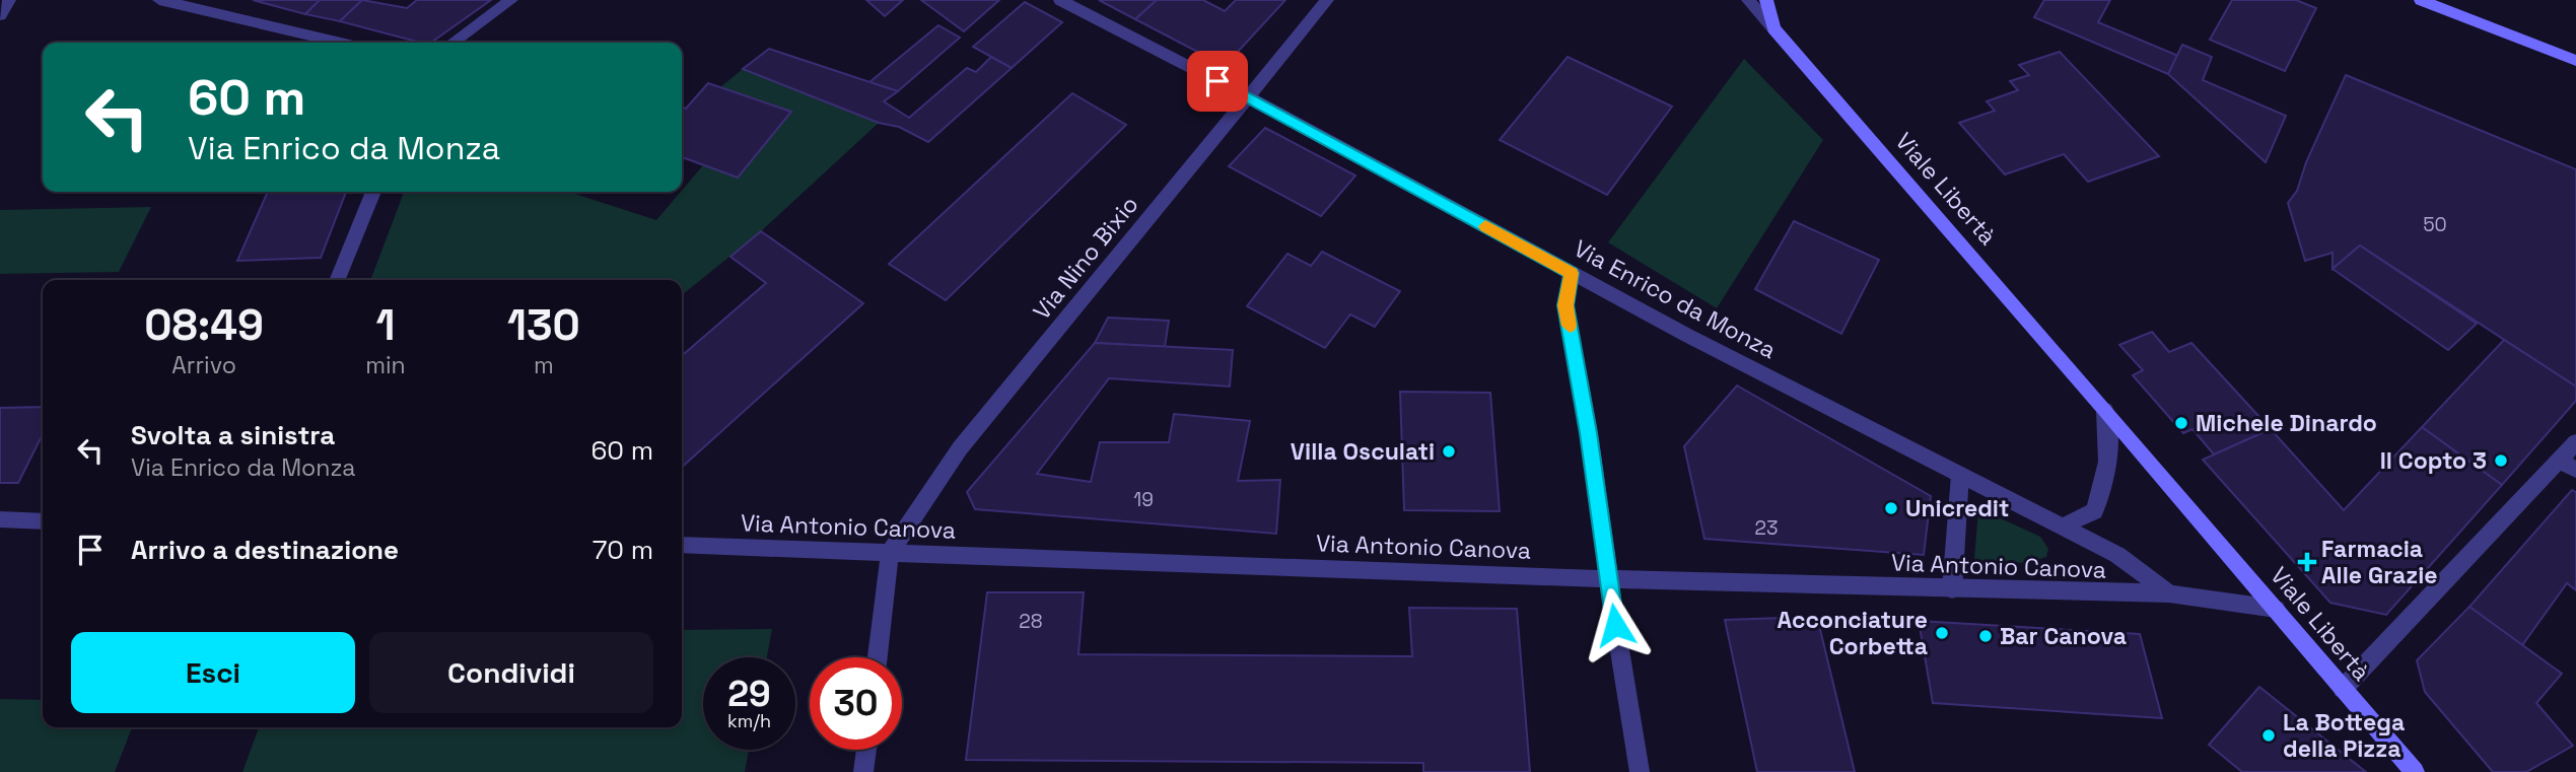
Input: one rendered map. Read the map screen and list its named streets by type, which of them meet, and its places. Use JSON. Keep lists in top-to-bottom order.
{
  "streets": {
    "main road": ["Viale Libertà"],
    "street": ["Via Nino Bixio", "Via Enrico da Monza", "Via Antonio Canova"]
  },
  "crossings": [
    ["Viale Libertà", "Via Enrico da Monza"],
    ["Via Nino Bixio", "Via Enrico da Monza"],
    ["Via Nino Bixio", "Via Antonio Canova"],
    ["Via Enrico da Monza", "Via Antonio Canova"]
  ],
  "places": {
    "other": [
      "Michele Dinardo",
      "Villa Osculati",
      "Il Copto 3",
      "Unicredit",
      "Acconciature Corbetta",
      "Bar Canova",
      "La Bottega della Pizza"
    ],
    "health": ["Farmacia Alle Grazie"]
  },
  "house_numbers": [
    "50",
    "19",
    "23",
    "28"
  ],
  "page": {
    "turn": ["60 m", "Via Enrico da Monza"],
    "eta": [
      "08:49",
      "Arrivo",
      "1",
      "min",
      "130",
      "m"
    ],
    "list": [
      {
        "name": "Svolta a sinistra",
        "note": "Via Enrico da Monza",
        "value": "60 m"
      },
      {
        "name": "Arrivo a destinazione",
        "value": "70 m"
      }
    ],
    "buttons": ["Esci", "Condividi"],
    "speed": "29 km/h",
    "limit": "30"
  }
}
